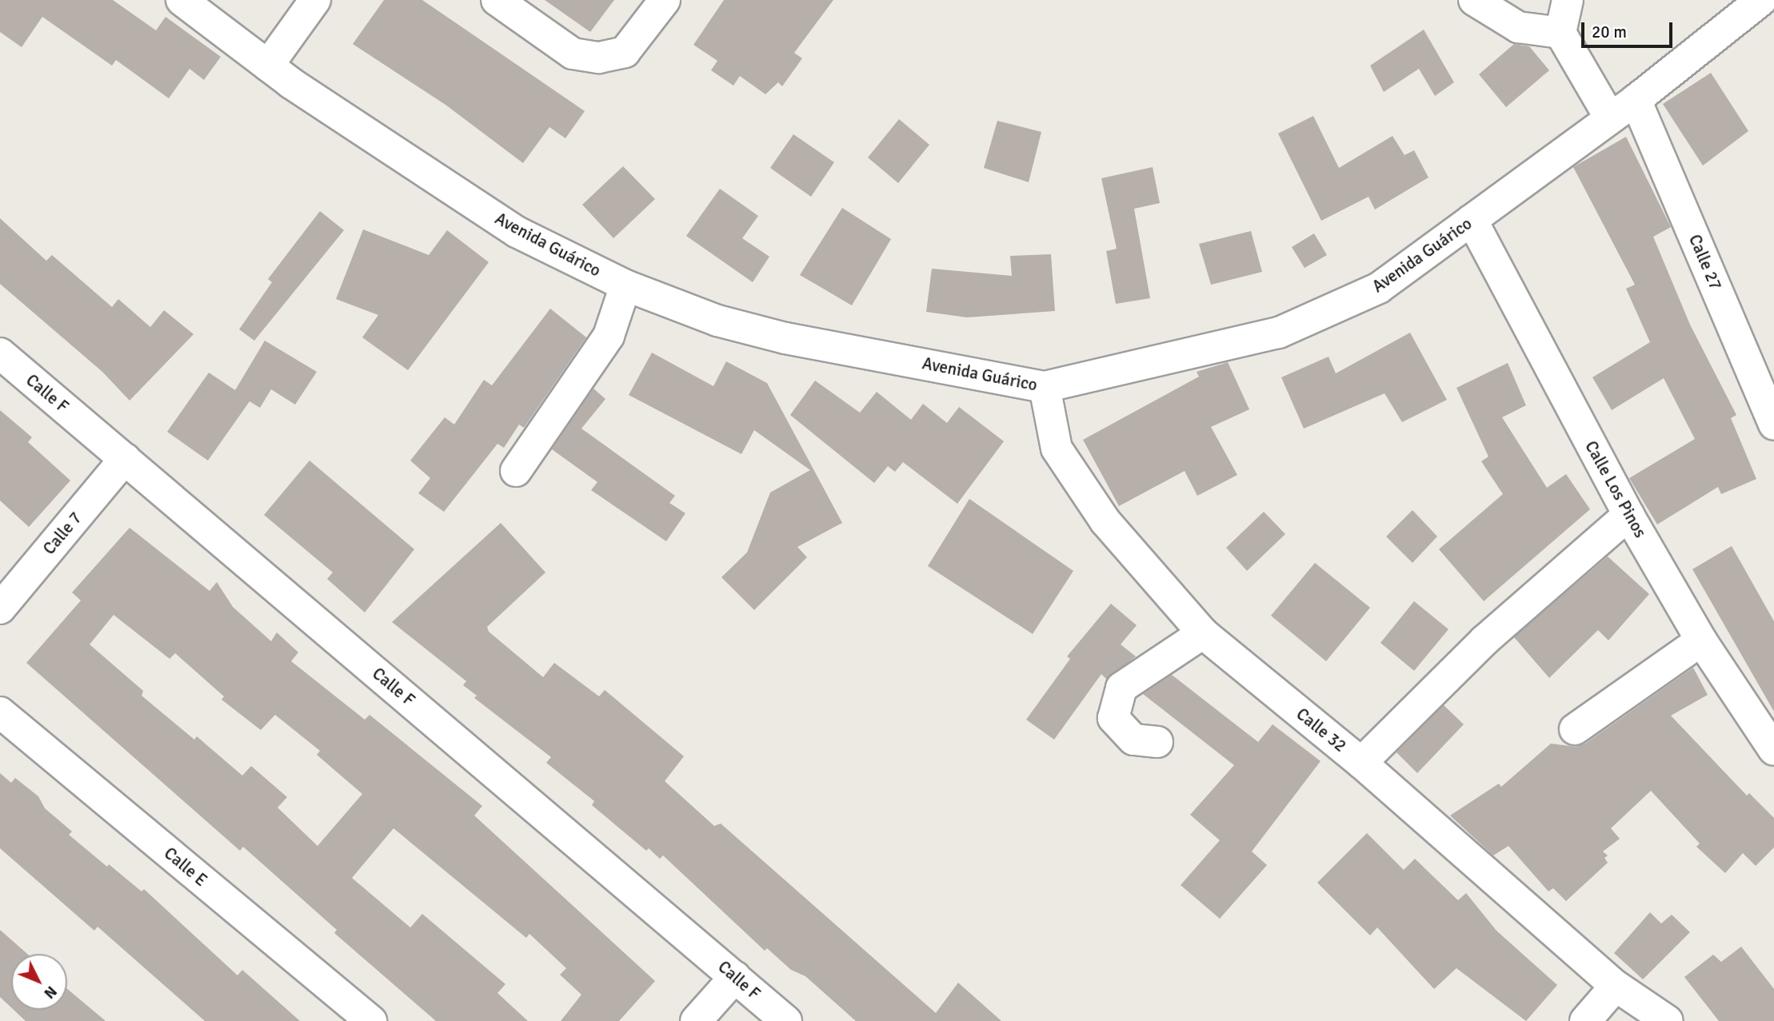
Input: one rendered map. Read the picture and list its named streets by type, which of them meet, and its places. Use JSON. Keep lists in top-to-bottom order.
{
  "streets": {
    "street": [
      "Avenida Guárico",
      "Calle 27",
      "Calle F",
      "Calle Los Pinos",
      "Calle 7",
      "Calle 32",
      "Calle E"
    ]
  },
  "crossings": [
    ["Avenida Guárico", "Calle 27"],
    ["Avenida Guárico", "Calle Los Pinos"],
    ["Avenida Guárico", "Calle 32"],
    ["Calle F", "Calle 7"]
  ],
  "scale_bar": "20 m",
  "north": "bottom right"
}
